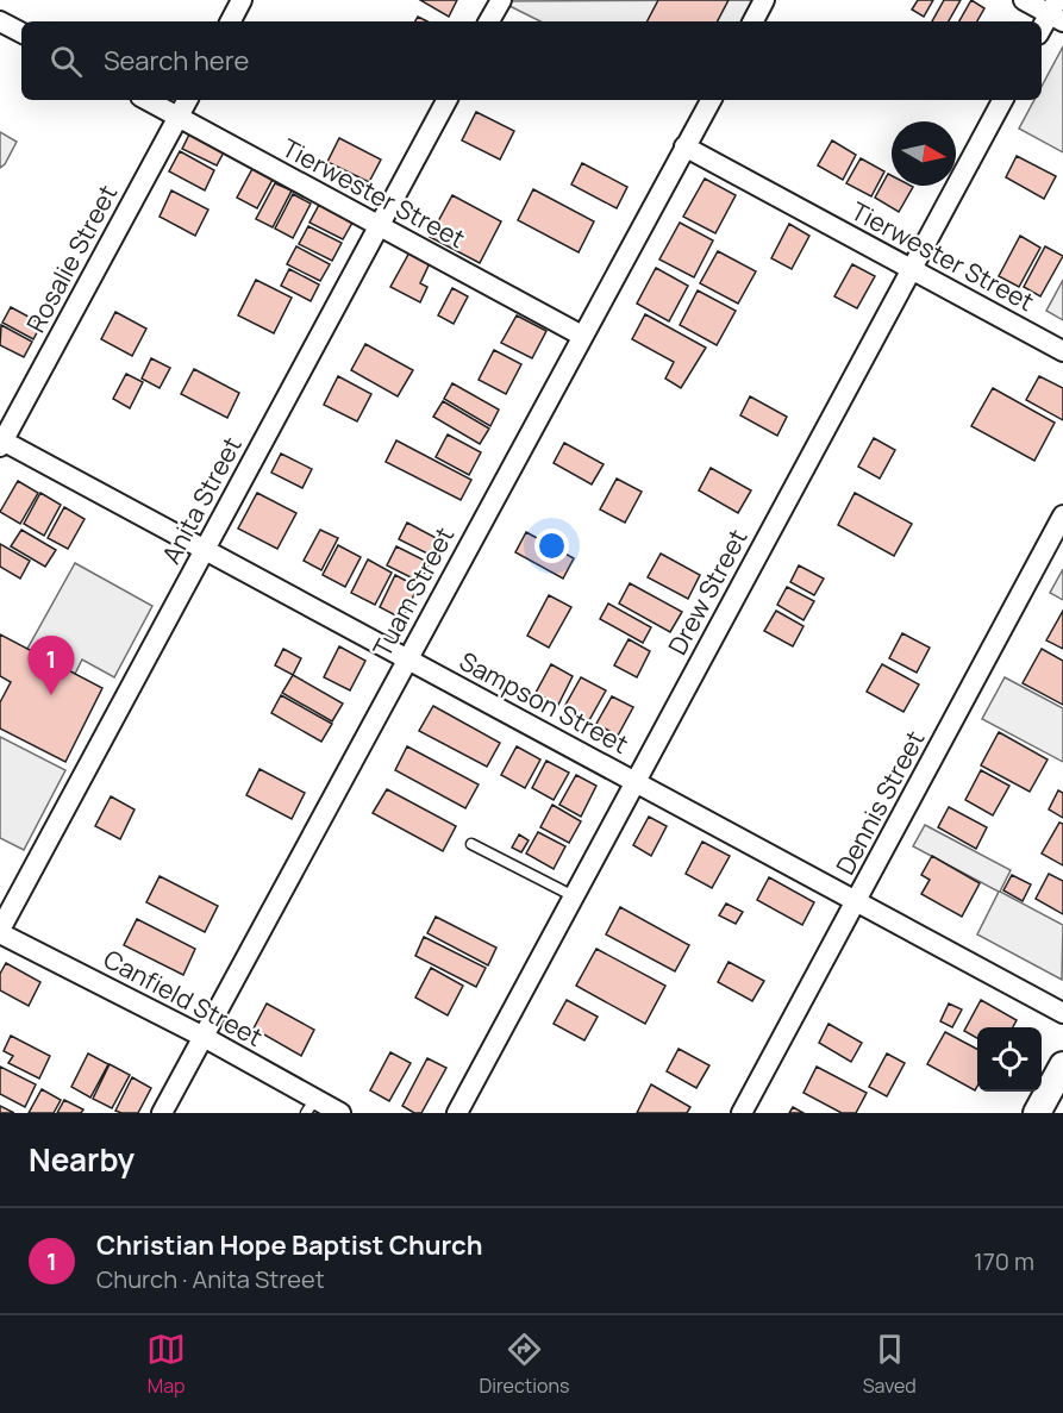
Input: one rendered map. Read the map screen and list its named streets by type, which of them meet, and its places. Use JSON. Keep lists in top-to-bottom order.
{
  "streets": {
    "street": [
      "Tierwester Street",
      "Rosalie Street",
      "Anita Street",
      "Tuam Street",
      "Drew Street",
      "Sampson Street",
      "Dennis Street",
      "Canfield Street"
    ]
  },
  "crossings": [
    ["Tierwester Street", "Rosalie Street"],
    ["Tierwester Street", "Anita Street"],
    ["Tierwester Street", "Tuam Street"],
    ["Tierwester Street", "Drew Street"],
    ["Rosalie Street", "Sampson Street"],
    ["Anita Street", "Sampson Street"],
    ["Anita Street", "Canfield Street"],
    ["Tuam Street", "Sampson Street"],
    ["Tuam Street", "Canfield Street"],
    ["Drew Street", "Sampson Street"],
    ["Sampson Street", "Dennis Street"]
  ],
  "north": "right",
  "page": {
    "search": "Search here",
    "pins": "1",
    "heading": "Nearby",
    "list": [
      {
        "mark": "1",
        "name": "Christian Hope Baptist Church",
        "note": "Church · Anita Street",
        "value": "170 m"
      }
    ],
    "nav": ["Map", "Directions", "Saved"]
  }
}
